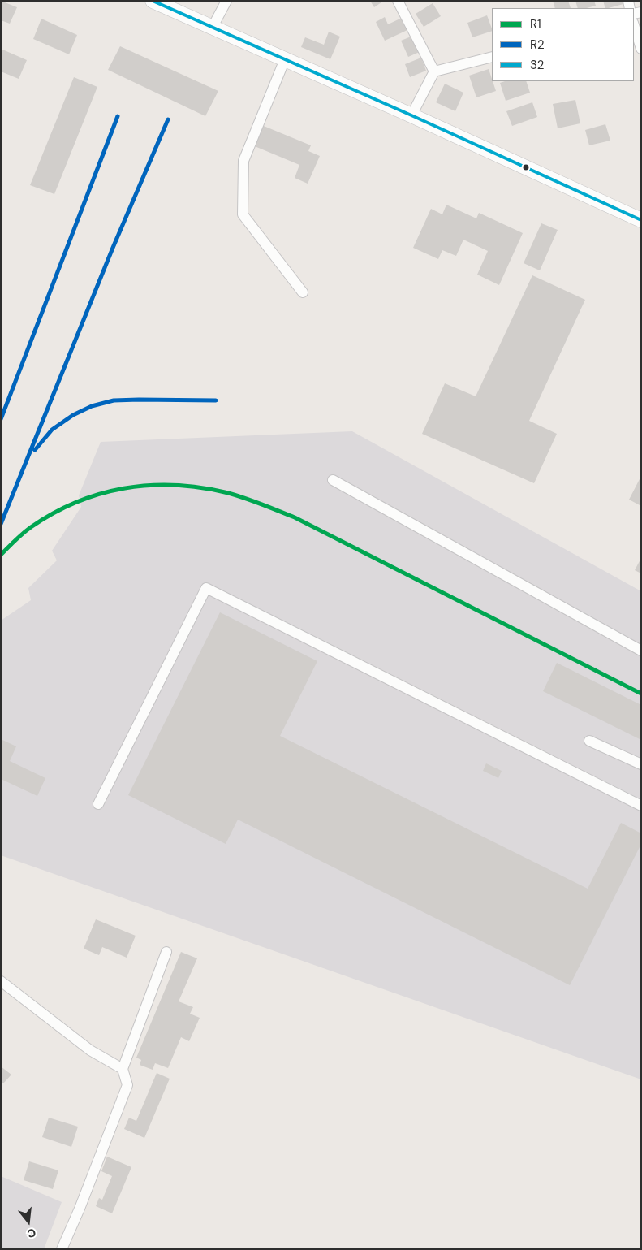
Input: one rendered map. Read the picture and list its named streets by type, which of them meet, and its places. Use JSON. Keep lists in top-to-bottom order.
{
  "lines": ["transit line 32", "transit line R2", "transit line R1"],
  "legend": ["R1", "R2", "32"],
  "north": "bottom"
}
